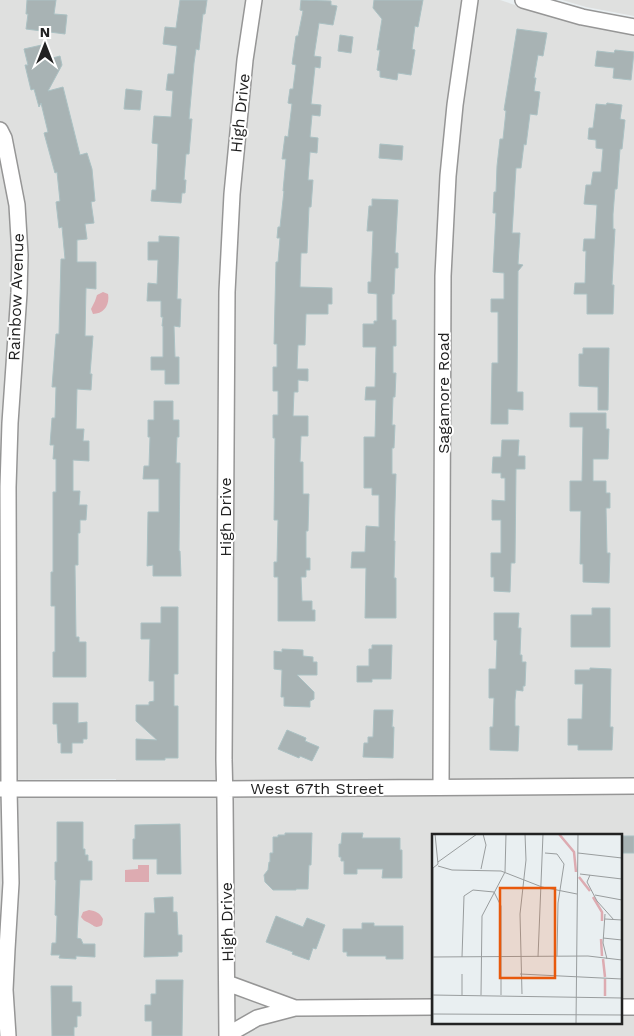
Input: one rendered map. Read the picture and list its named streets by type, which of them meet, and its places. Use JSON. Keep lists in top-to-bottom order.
{
  "streets": {
    "street": [
      "High Drive",
      "Rainbow Avenue",
      "Sagamore Road",
      "West 67th Street"
    ]
  },
  "crossings": [
    ["High Drive", "West 67th Street"],
    ["Rainbow Avenue", "West 67th Street"],
    ["Sagamore Road", "West 67th Street"]
  ],
  "north": "top"
}
